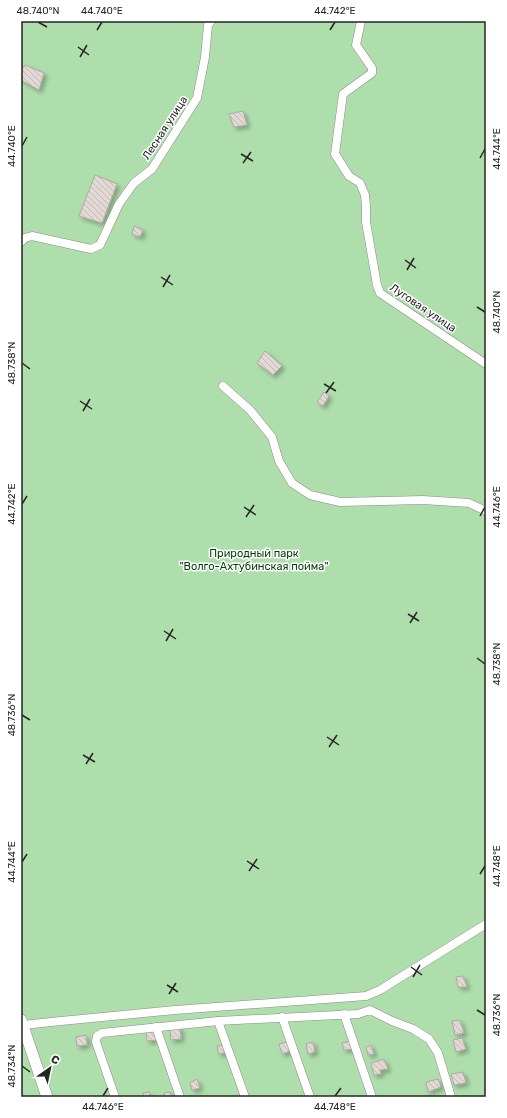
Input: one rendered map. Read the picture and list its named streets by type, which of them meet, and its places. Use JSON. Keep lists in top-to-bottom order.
{
  "streets": {
    "street": ["Лесная улица", "Луговая улица"]
  },
  "parks": ["Природный парк \"Волго-Ахтубинская пойма\""],
  "north": "top right",
  "coordinates": [
    "48.740°N",
    "44.740°E",
    "44.742°E",
    "44.744°E",
    "48.738°N",
    "44.746°E",
    "48.736°N",
    "44.748°E",
    "48.734°N"
  ]
}
